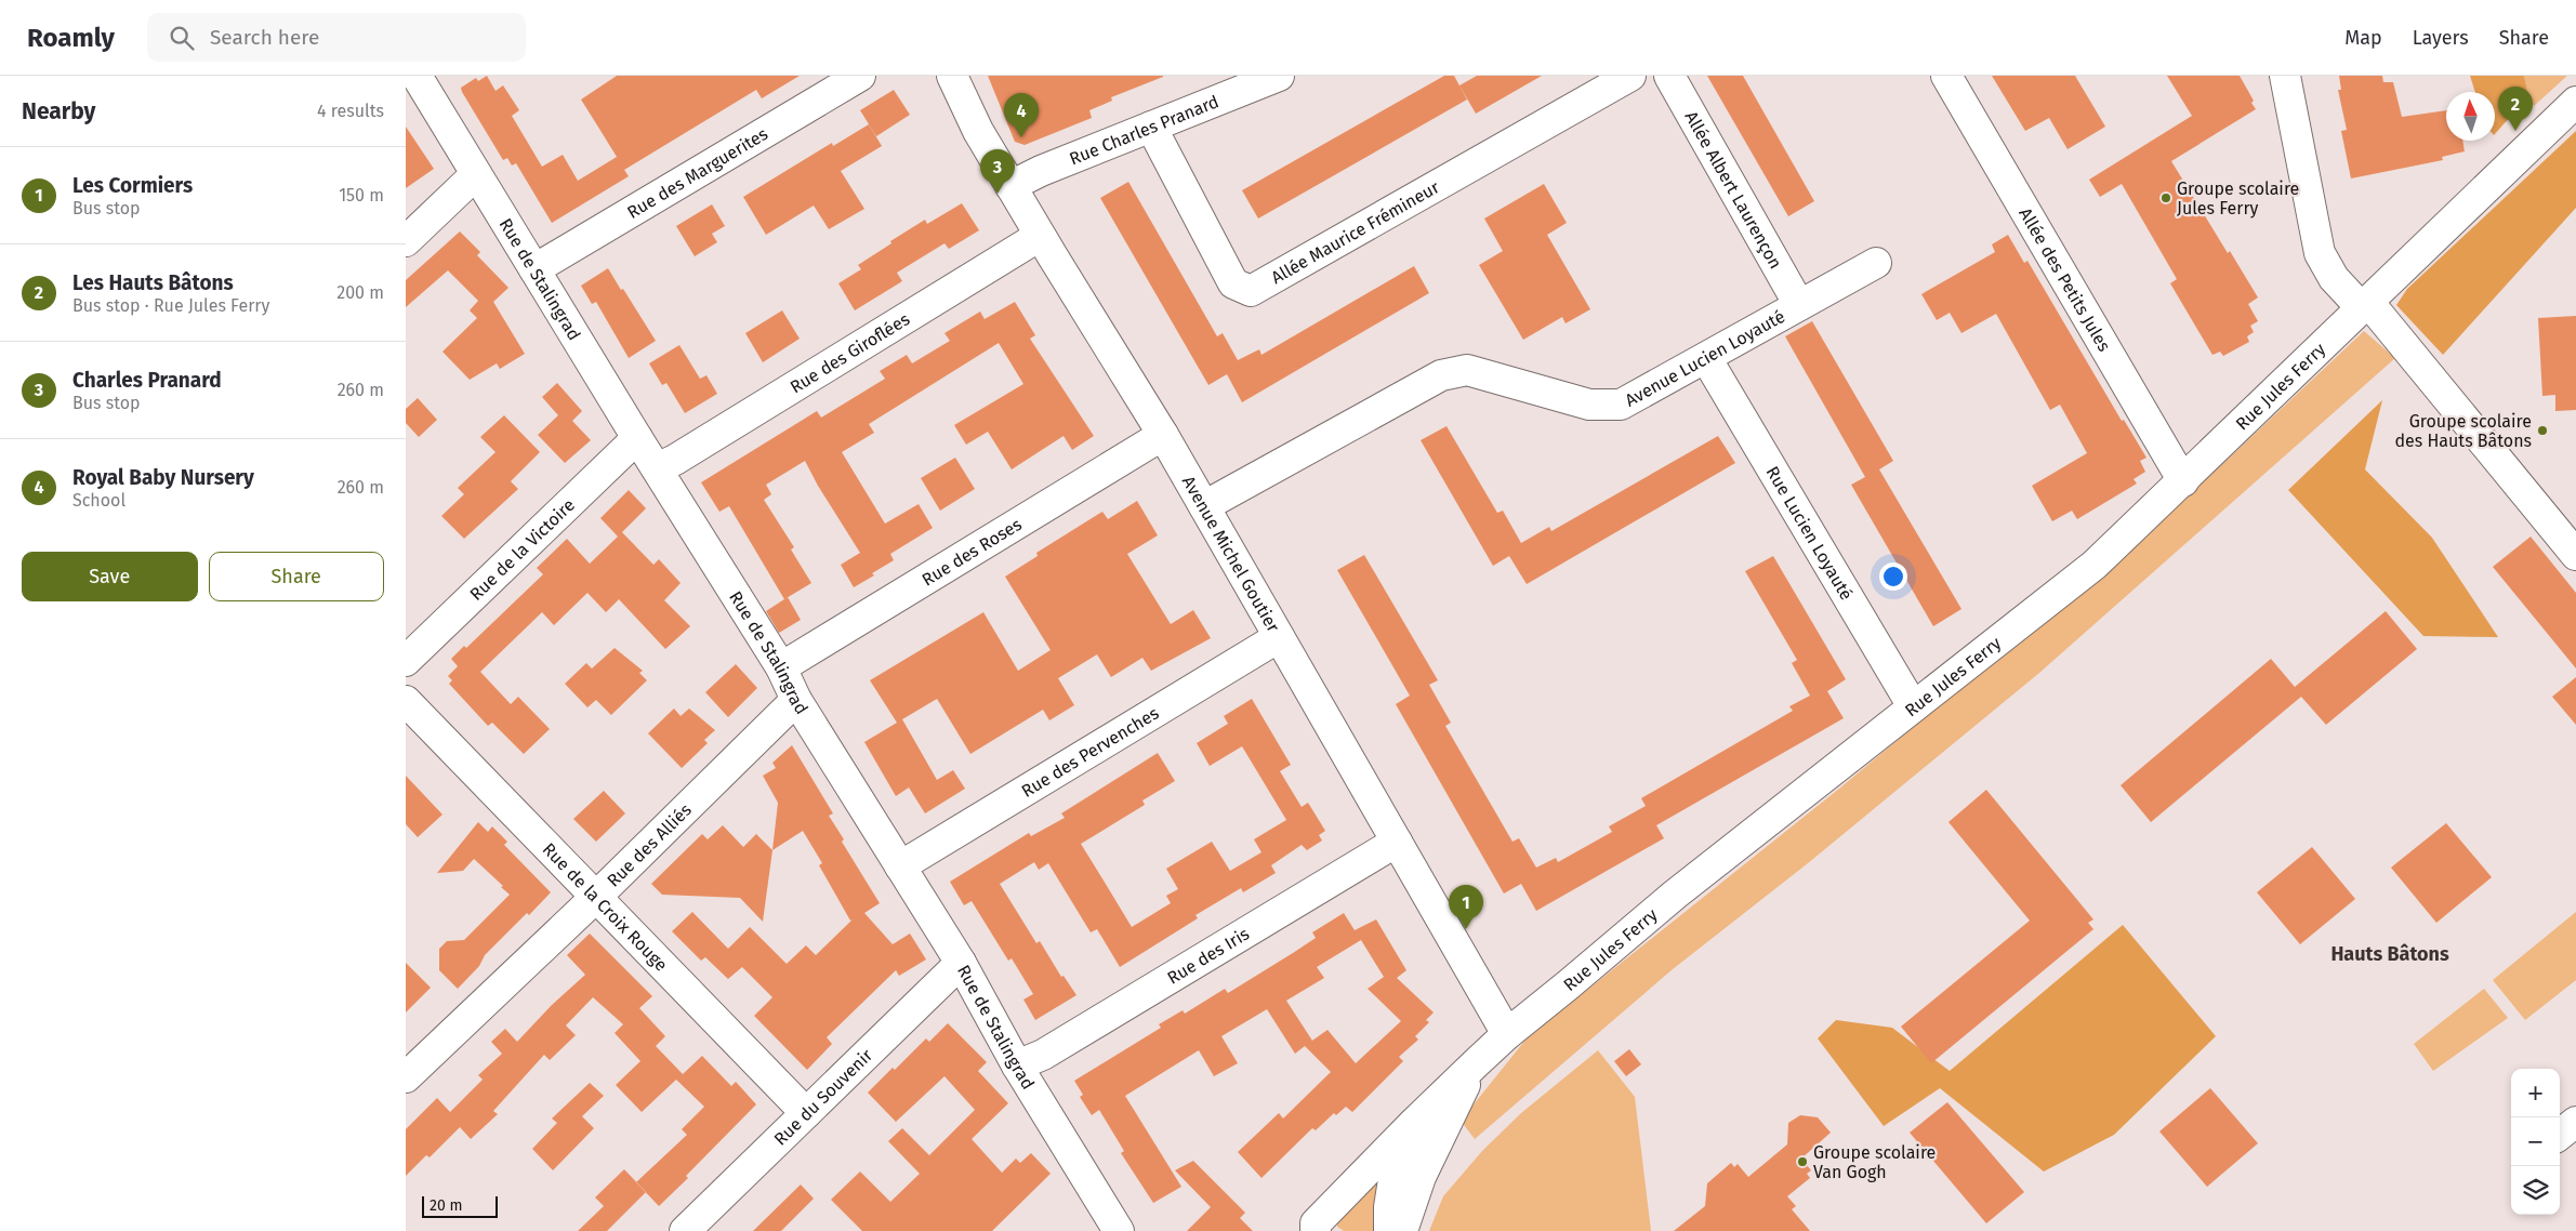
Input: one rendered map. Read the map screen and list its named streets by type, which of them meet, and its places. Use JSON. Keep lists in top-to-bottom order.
{
  "streets": {
    "street": [
      "Rue Charles Pranard",
      "Rue des Marguerites",
      "Allée Albert Laurençon",
      "Allée Maurice Frémineur",
      "Allée des Petits Jules",
      "Rue de Stalingrad",
      "Rue des Giroflées",
      "Avenue Lucien Loyauté",
      "Rue Jules Ferry",
      "Rue Lucien Loyauté",
      "Rue de la Victoire",
      "Rue des Roses",
      "Avenue Michel Goutier",
      "Rue des Pervenches",
      "Rue des Alliés",
      "Rue de la Croix Rouge",
      "Rue des Iris",
      "Rue du Souvenir"
    ]
  },
  "crossings": [
    ["Rue Charles Pranard", "Allée Maurice Frémineur"],
    ["Rue Charles Pranard", "Avenue Michel Goutier"],
    ["Rue des Marguerites", "Rue de Stalingrad"],
    ["Allée Albert Laurençon", "Avenue Lucien Loyauté"],
    ["Allée des Petits Jules", "Rue Jules Ferry"],
    ["Rue de Stalingrad", "Rue des Giroflées"],
    ["Rue de Stalingrad", "Rue de la Victoire"],
    ["Rue de Stalingrad", "Rue des Roses"],
    ["Rue de Stalingrad", "Rue des Pervenches"],
    ["Rue de Stalingrad", "Rue des Alliés"],
    ["Rue de Stalingrad", "Rue des Iris"],
    ["Rue de Stalingrad", "Rue du Souvenir"],
    ["Rue des Giroflées", "Avenue Michel Goutier"],
    ["Avenue Lucien Loyauté", "Rue Lucien Loyauté"],
    ["Avenue Lucien Loyauté", "Avenue Michel Goutier"],
    ["Rue Jules Ferry", "Rue Lucien Loyauté"],
    ["Rue Jules Ferry", "Avenue Michel Goutier"],
    ["Rue des Roses", "Avenue Michel Goutier"],
    ["Avenue Michel Goutier", "Rue des Pervenches"],
    ["Avenue Michel Goutier", "Rue des Iris"],
    ["Rue des Alliés", "Rue de la Croix Rouge"],
    ["Rue de la Croix Rouge", "Rue du Souvenir"]
  ],
  "districts": ["Hauts Bâtons"],
  "places": ["Groupe scolaire Jules Ferry", "Groupe scolaire des Hauts Bâtons", "Groupe scolaire Van Gogh"],
  "scale_bar": "20 m",
  "north": "top",
  "page": {
    "header": "Roamly",
    "search": "Search here",
    "nav": ["Map", "Layers", "Share"],
    "heading": ["Nearby", "4 results"],
    "pins": [
      "2",
      "4",
      "3",
      "1"
    ],
    "list": [
      {
        "mark": "1",
        "name": "Les Cormiers",
        "note": "Bus stop",
        "value": "150 m"
      },
      {
        "mark": "2",
        "name": "Les Hauts Bâtons",
        "note": "Bus stop · Rue Jules Ferry",
        "value": "200 m"
      },
      {
        "mark": "3",
        "name": "Charles Pranard",
        "note": "Bus stop",
        "value": "260 m"
      },
      {
        "mark": "4",
        "name": "Royal Baby Nursery",
        "note": "School",
        "value": "260 m"
      }
    ],
    "buttons": ["Save", "Share"],
    "map_buttons": ["+", "−"],
    "scale": "20 m"
  }
}
